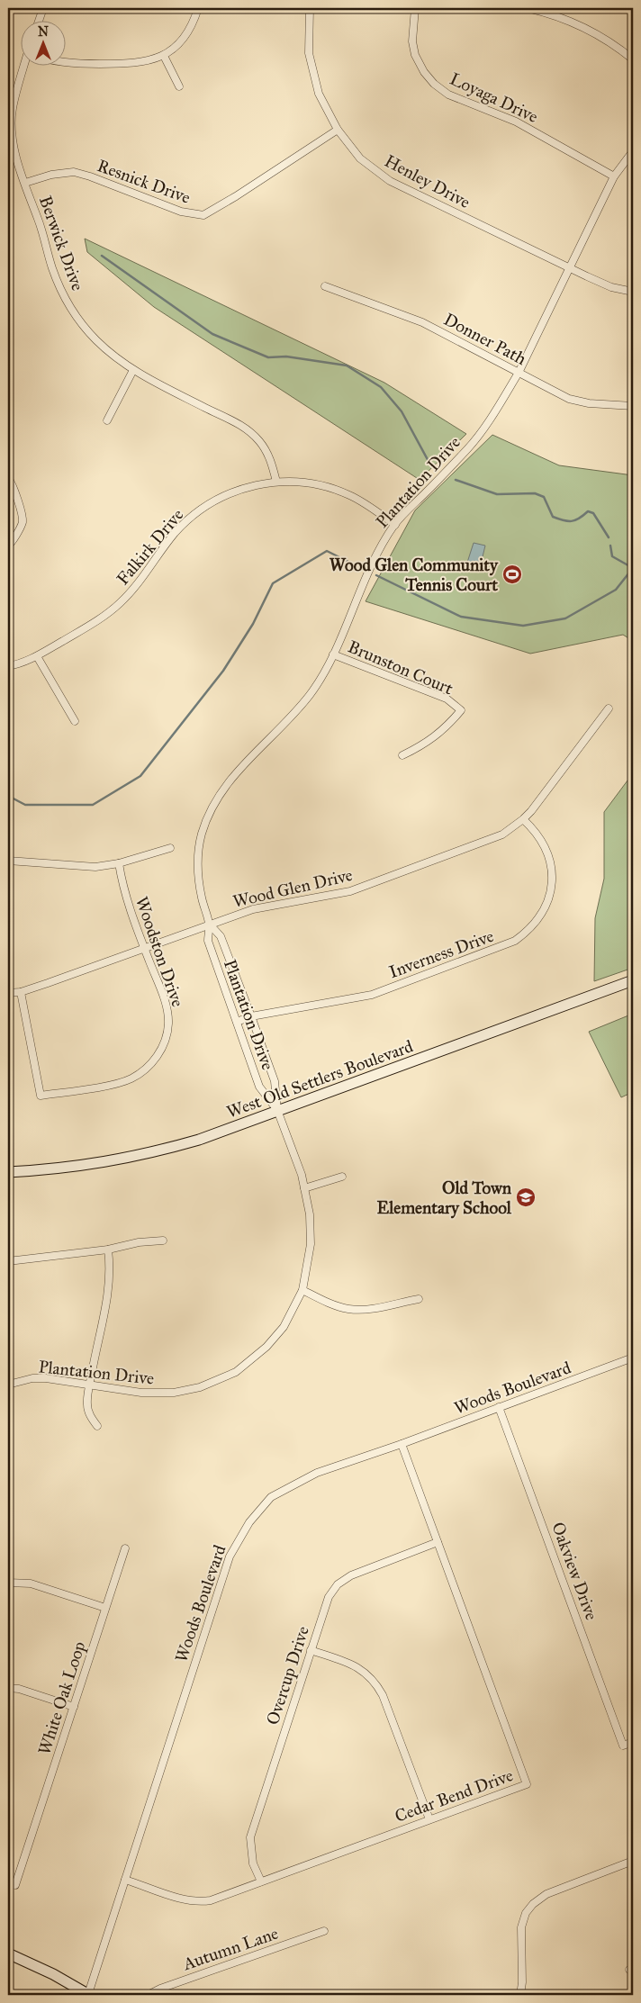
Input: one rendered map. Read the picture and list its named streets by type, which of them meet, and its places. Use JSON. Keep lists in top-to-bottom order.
{
  "streets": {
    "main road": ["West Old Settlers Boulevard"],
    "street": [
      "Loyaga Drive",
      "Resnick Drive",
      "Henley Drive",
      "Berwick Drive",
      "Donner Path",
      "Plantation Drive",
      "Falkirk Drive",
      "Brunston Court",
      "Wood Glen Drive",
      "Woodston Drive",
      "Inverness Drive",
      "Woods Boulevard",
      "Oakview Drive",
      "Overcup Drive",
      "White Oak Loop",
      "Cedar Bend Drive",
      "Autumn Lane"
    ]
  },
  "crossings": [
    ["Loyaga Drive", "Plantation Drive"],
    ["Resnick Drive", "Henley Drive"],
    ["Resnick Drive", "Berwick Drive"],
    ["Henley Drive", "Plantation Drive"],
    ["Berwick Drive", "Falkirk Drive"],
    ["Donner Path", "Plantation Drive"],
    ["Plantation Drive", "Falkirk Drive"],
    ["Plantation Drive", "Brunston Court"],
    ["Plantation Drive", "Wood Glen Drive"],
    ["Plantation Drive", "Inverness Drive"],
    ["Plantation Drive", "West Old Settlers Boulevard"],
    ["Wood Glen Drive", "Woodston Drive"],
    ["Wood Glen Drive", "Inverness Drive"],
    ["Woods Boulevard", "Oakview Drive"],
    ["Woods Boulevard", "Cedar Bend Drive"],
    ["Overcup Drive", "Cedar Bend Drive"]
  ],
  "places": {
    "sports": ["Wood Glen Community Tennis Court"],
    "school or university": ["Old Town Elementary School"]
  },
  "north": "top"
}
